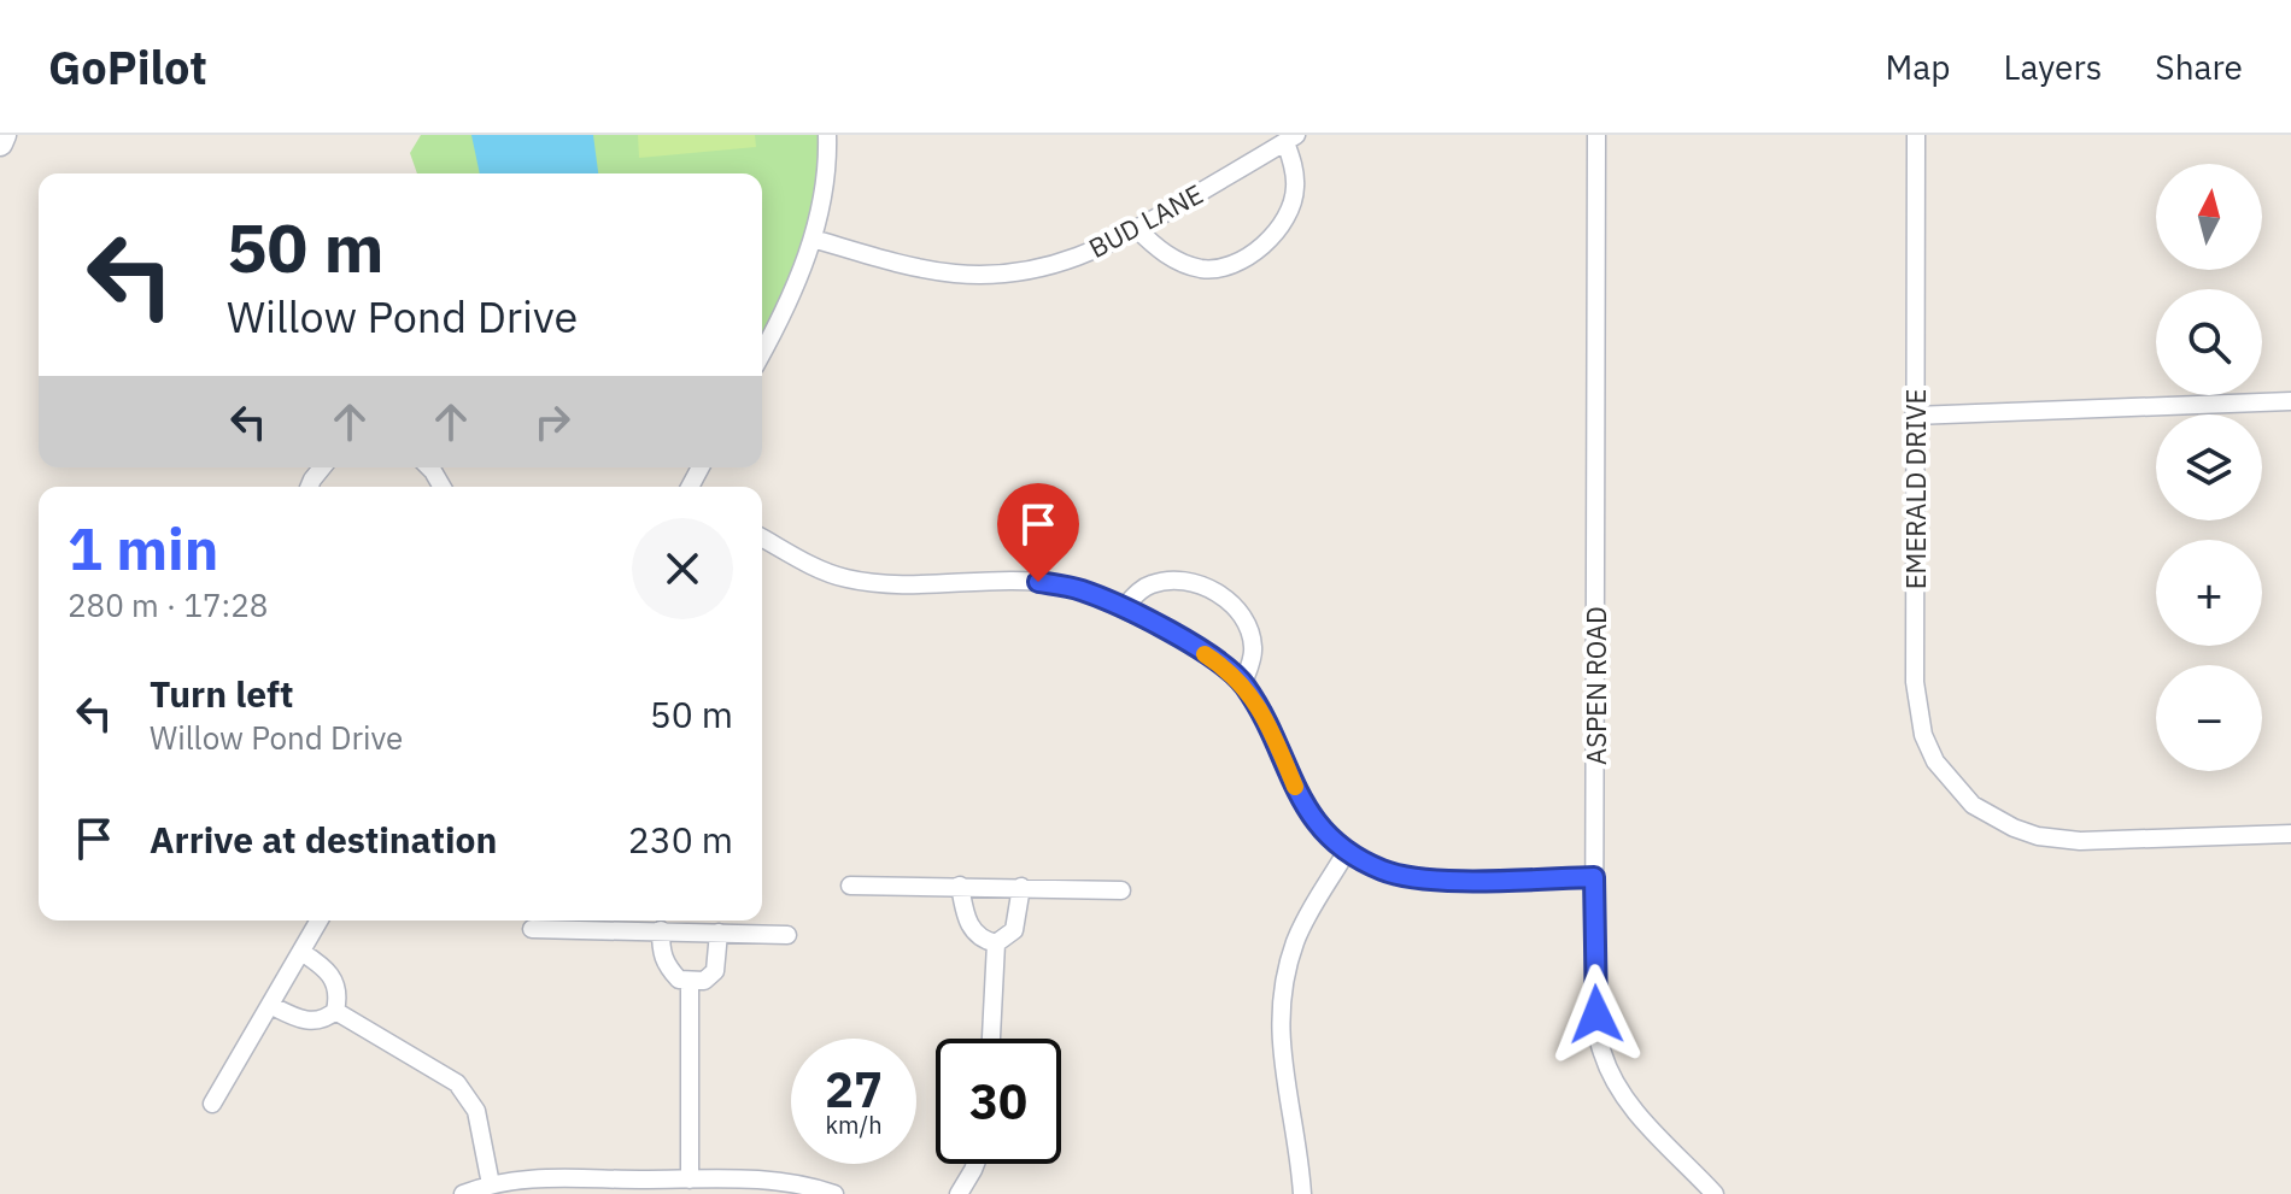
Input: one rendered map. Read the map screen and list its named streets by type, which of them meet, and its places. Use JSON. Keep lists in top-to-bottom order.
{
  "streets": {
    "street": ["BUD LANE", "EMERALD DRIVE", "ASPEN ROAD"]
  },
  "north": "top",
  "page": {
    "header": "GoPilot",
    "nav": ["Map", "Layers", "Share"],
    "map_buttons": ["+", "−"],
    "turn": ["50 m", "Willow Pond Drive"],
    "heading": ["1 min", "280 m · 17:28"],
    "list": [
      {
        "name": "Turn left",
        "note": "Willow Pond Drive",
        "value": "50 m"
      },
      {
        "name": "Arrive at destination",
        "value": "230 m"
      }
    ],
    "speed": "27 km/h",
    "limit": "30"
  }
}
